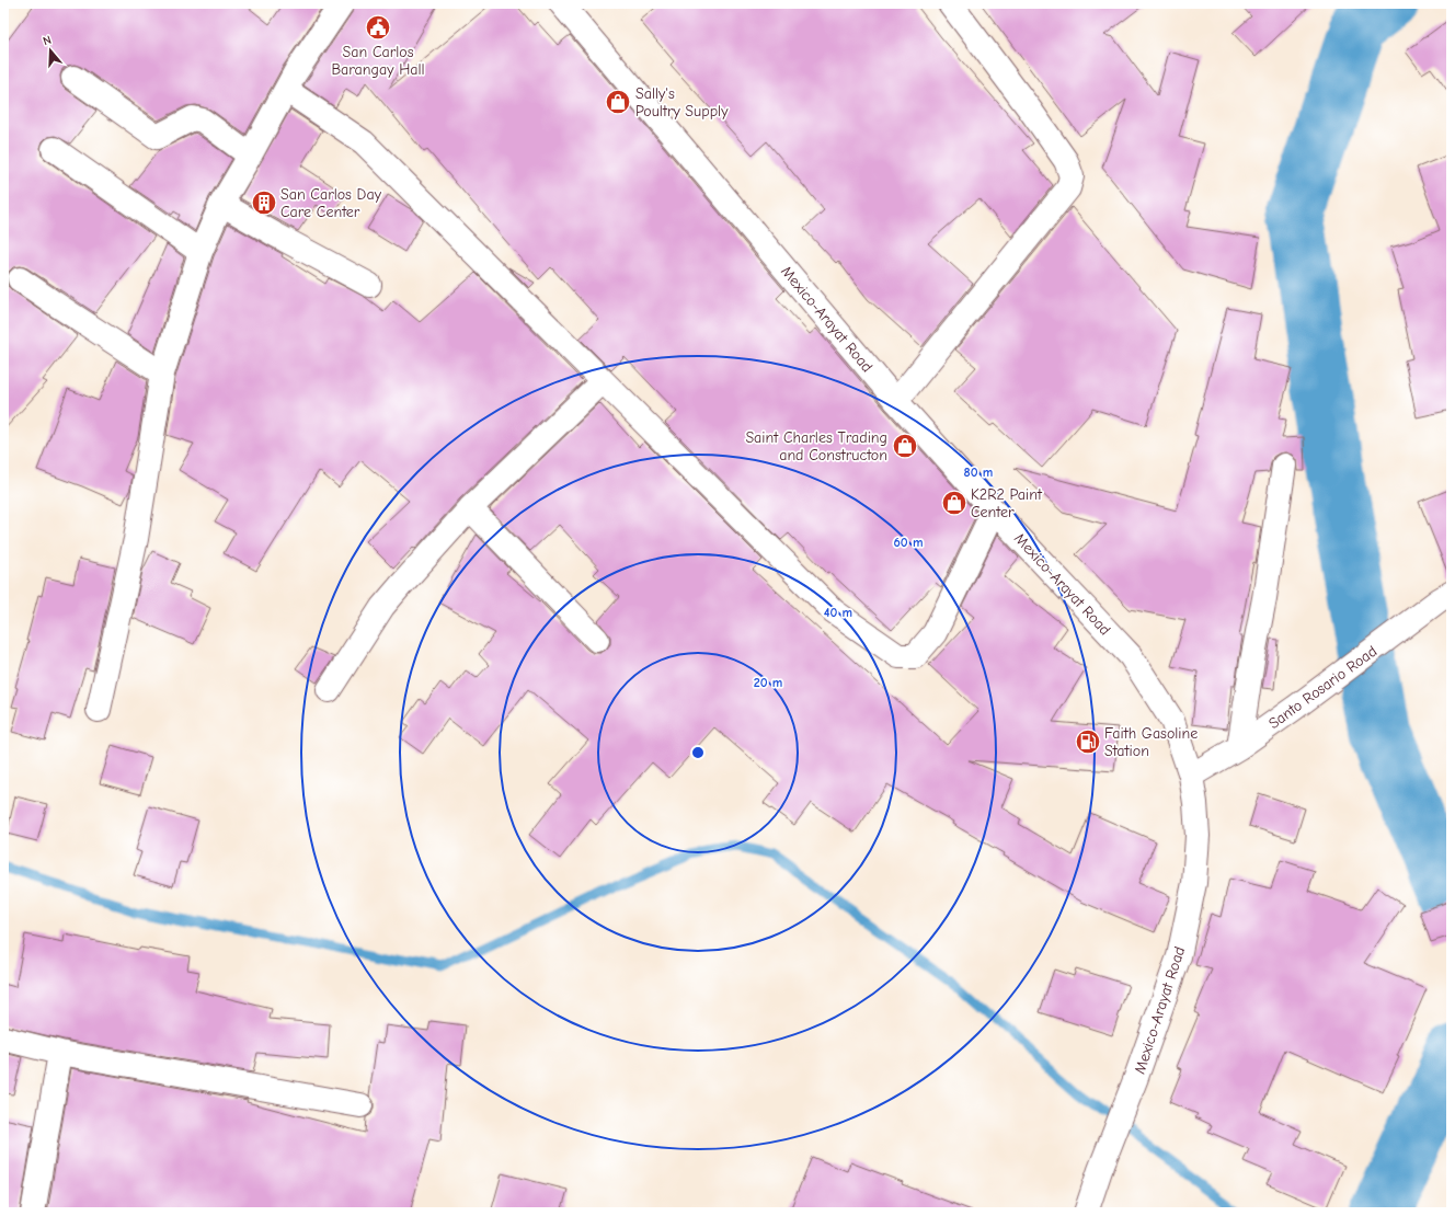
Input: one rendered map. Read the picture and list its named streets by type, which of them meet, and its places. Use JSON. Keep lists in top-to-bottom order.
{
  "streets": {
    "street": ["Mexico-Arayat Road", "Santo Rosario Road"]
  },
  "crossings": [
    ["Mexico-Arayat Road", "Santo Rosario Road"]
  ],
  "places": {
    "public building": ["San Carlos Barangay Hall"],
    "shop": ["Sally's Poultry Supply", "Saint Charles Trading and Constructon", "K2R2 Paint Center"],
    "building": ["San Carlos Day Care Center"],
    "fuel station": ["Faith Gasoline Station"]
  },
  "north": "top",
  "rings": [
    "80 m",
    "60 m",
    "40 m",
    "20 m"
  ]
}
